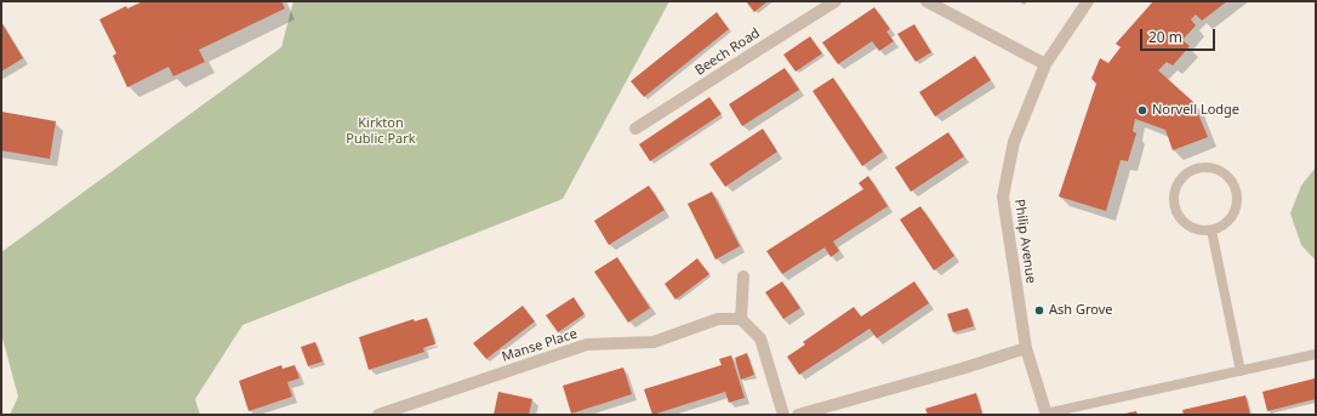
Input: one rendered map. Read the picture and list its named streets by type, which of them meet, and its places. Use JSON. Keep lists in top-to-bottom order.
{
  "streets": {
    "street": ["Beech Road", "Philip Avenue", "Manse Place"]
  },
  "parks": ["Kirkton Public Park"],
  "places": ["Norvell Lodge", "Ash Grove"],
  "scale_bar": "20 m"
}
